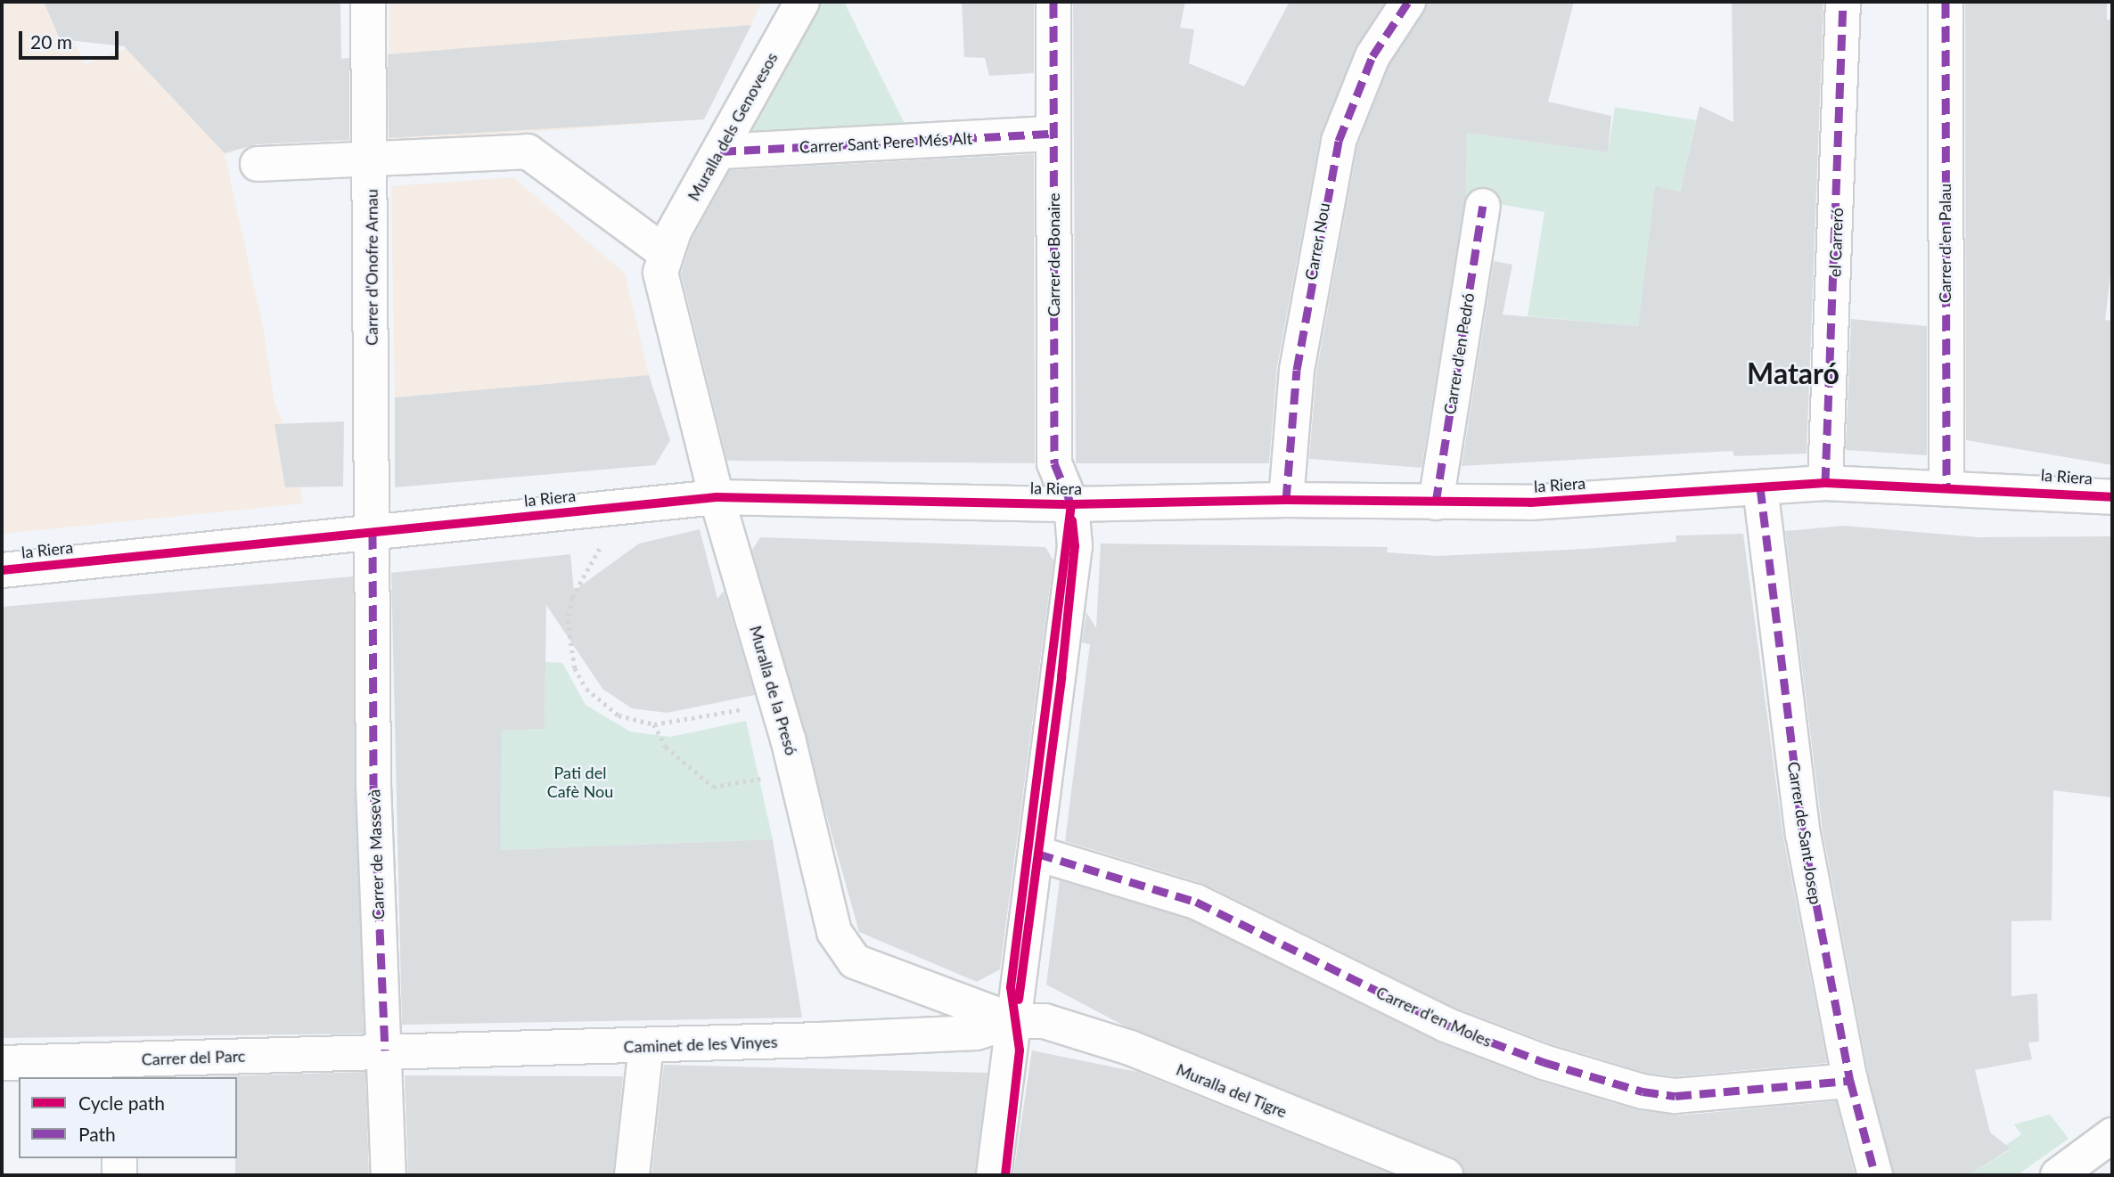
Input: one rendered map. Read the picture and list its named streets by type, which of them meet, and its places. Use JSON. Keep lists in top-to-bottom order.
{
  "streets": {
    "street": [
      "Muralla dels Genovesos",
      "Carrer Sant Pere Més Alt",
      "Carrer Nou",
      "el Carreró",
      "Carrer d'en Palau",
      "Carrer de Bonaire",
      "Carrer d'Onofre Arnau",
      "Carrer d'en Pedró",
      "la Riera",
      "Muralla de la Presó",
      "Carrer de Sant Josep",
      "Carrer de Massevà",
      "Carrer d'en Moles",
      "Caminet de les Vinyes",
      "Carrer del Parc",
      "Muralla del Tigre"
    ]
  },
  "crossings": [
    ["Muralla dels Genovesos", "Carrer Sant Pere Més Alt"],
    ["Muralla dels Genovesos", "Muralla de la Presó"],
    ["Carrer Sant Pere Més Alt", "Carrer de Bonaire"],
    ["Carrer Nou", "la Riera"],
    ["el Carreró", "la Riera"],
    ["Carrer d'en Palau", "la Riera"],
    ["Carrer de Bonaire", "la Riera"],
    ["Carrer de Bonaire", "Muralla de la Presó"],
    ["Carrer de Bonaire", "Carrer d'en Moles"],
    ["Carrer de Bonaire", "Caminet de les Vinyes"],
    ["Carrer de Bonaire", "Muralla del Tigre"],
    ["Carrer d'Onofre Arnau", "la Riera"],
    ["Carrer d'Onofre Arnau", "Carrer de Massevà"],
    ["Carrer d'en Pedró", "la Riera"],
    ["la Riera", "Muralla de la Presó"],
    ["la Riera", "Carrer de Sant Josep"],
    ["la Riera", "Carrer de Massevà"],
    ["Muralla de la Presó", "Caminet de les Vinyes"],
    ["Muralla de la Presó", "Muralla del Tigre"],
    ["Carrer de Sant Josep", "Carrer d'en Moles"],
    ["Carrer de Massevà", "Caminet de les Vinyes"],
    ["Carrer de Massevà", "Carrer del Parc"],
    ["Caminet de les Vinyes", "Carrer del Parc"],
    ["Caminet de les Vinyes", "Muralla del Tigre"]
  ],
  "districts": ["Mataró"],
  "parks": ["Pati del Cafè Nou"],
  "legend": ["Cycle path", "Path"],
  "scale_bar": "20 m"
}
